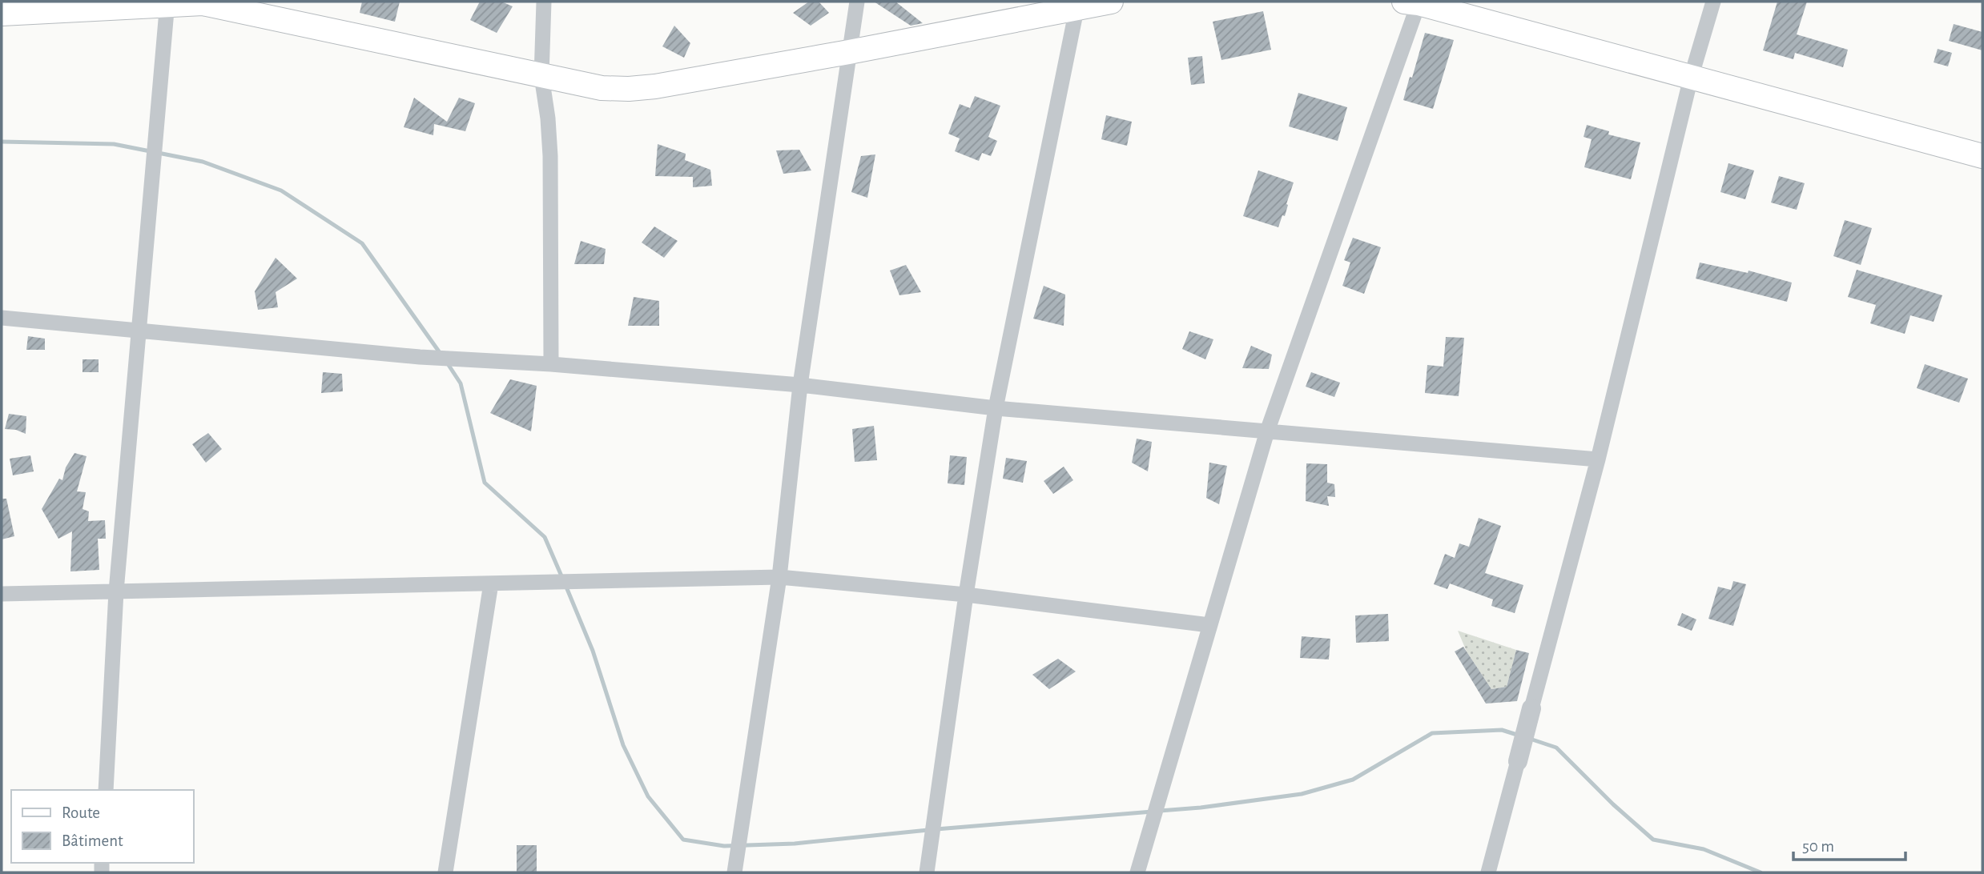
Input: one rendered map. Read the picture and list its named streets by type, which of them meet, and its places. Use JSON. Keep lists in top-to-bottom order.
{
  "legend": ["Route", "Bâtiment"],
  "scale_bar": "50 m"
}
